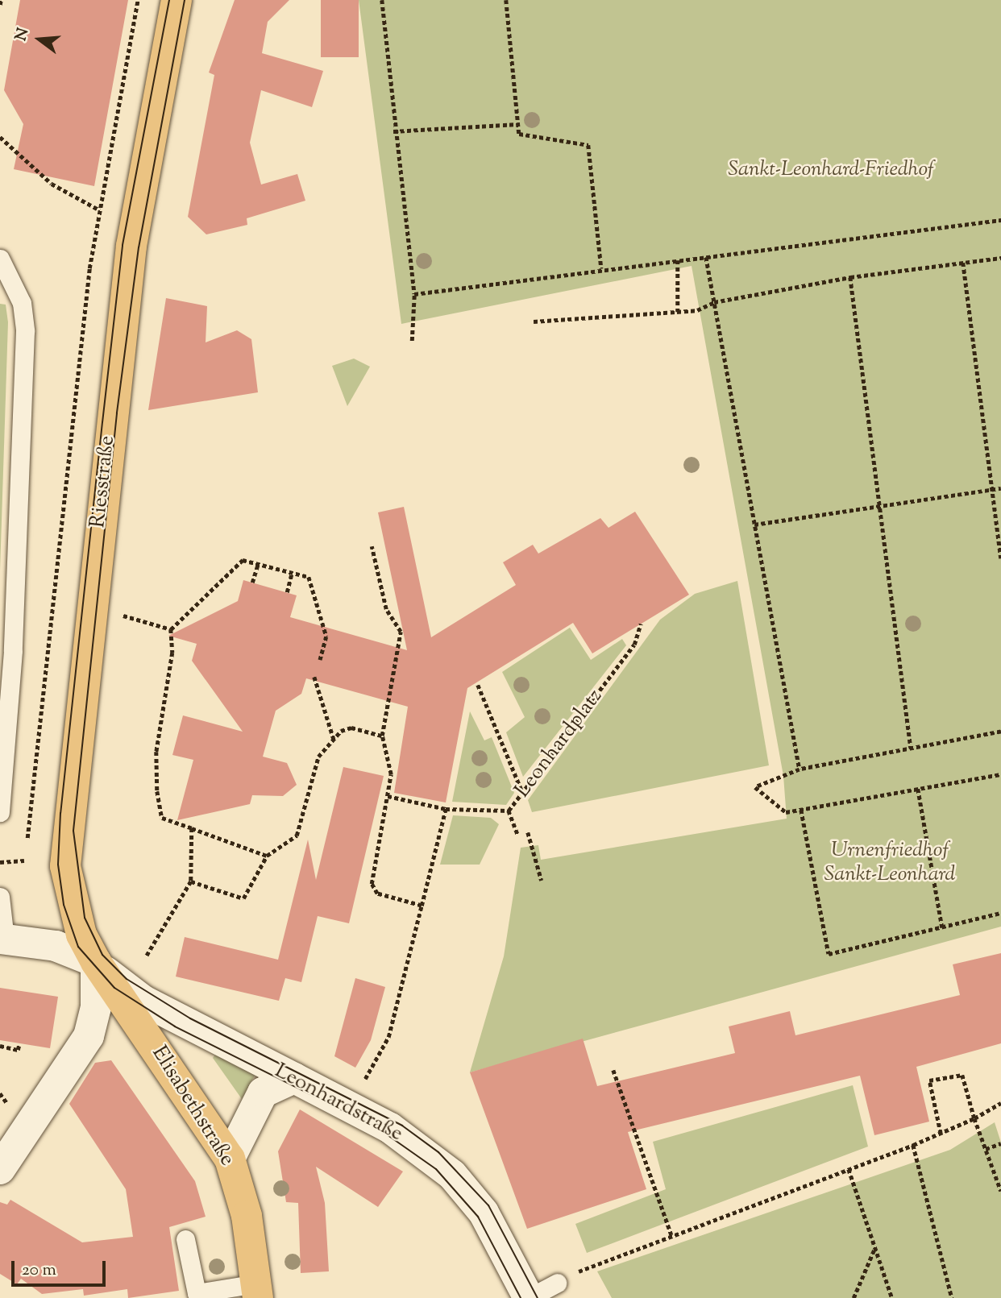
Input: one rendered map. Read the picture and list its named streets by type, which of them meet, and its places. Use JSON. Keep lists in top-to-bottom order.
{
  "streets": {
    "main road": ["Riesstraße", "Elisabethstraße"],
    "street": ["Leonhardstraße"],
    "path": ["Leonhardplatz"]
  },
  "crossings": [
    ["Riesstraße", "Leonhardstraße"],
    ["Riesstraße", "Elisabethstraße"],
    ["Leonhardstraße", "Elisabethstraße"]
  ],
  "parks": ["Sankt-Leonhard-Friedhof", "Urnenfriedhof Sankt-Leonhard"],
  "scale_bar": "20 m",
  "north": "left"
}
